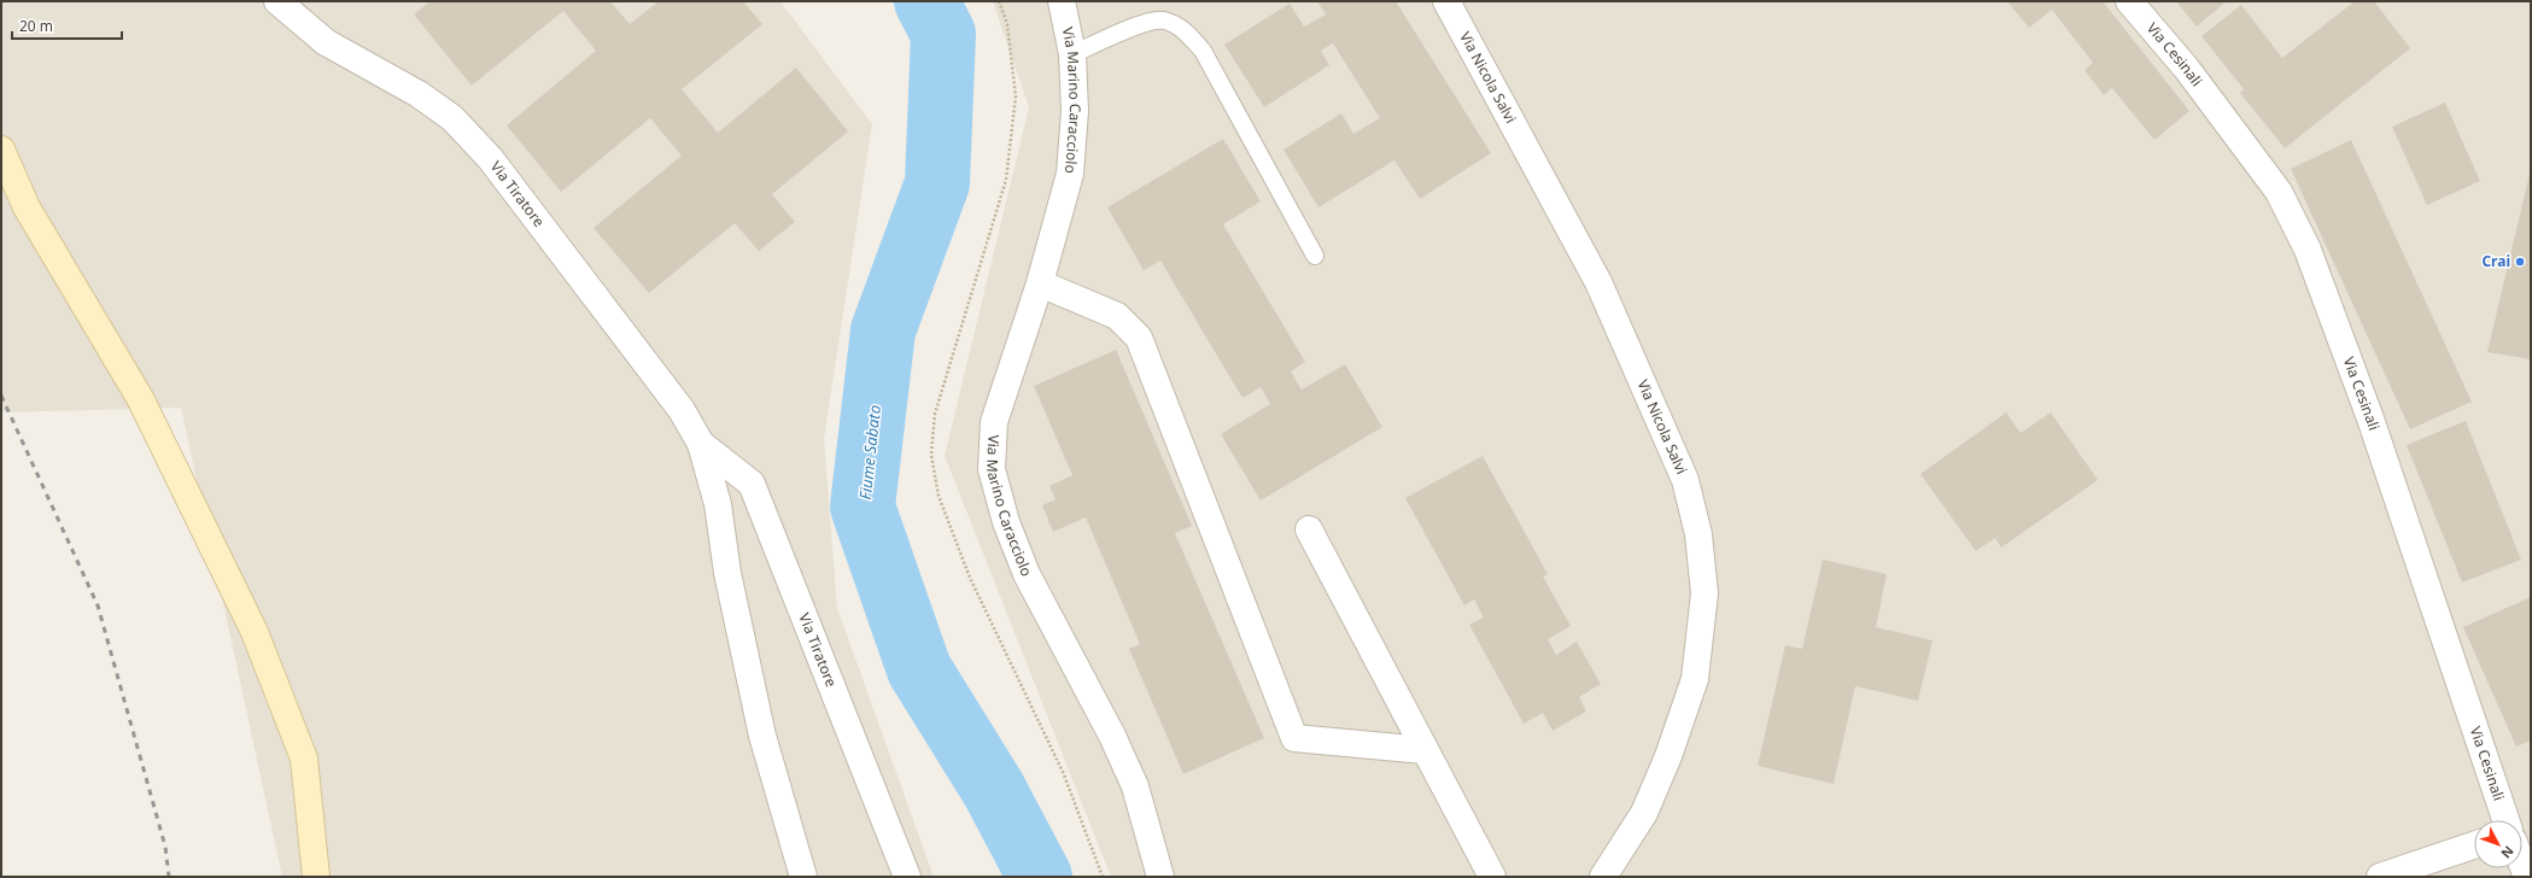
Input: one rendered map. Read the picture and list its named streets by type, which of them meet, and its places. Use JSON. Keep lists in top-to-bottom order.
{
  "streets": {
    "street": [
      "Via Cesinali",
      "Via Nicola Salvi",
      "Via Marino Caracciolo",
      "Via Tiratore"
    ]
  },
  "water": ["Fiume Sabato"],
  "places": ["Crai"],
  "scale_bar": "20 m",
  "north": "bottom right"
}
